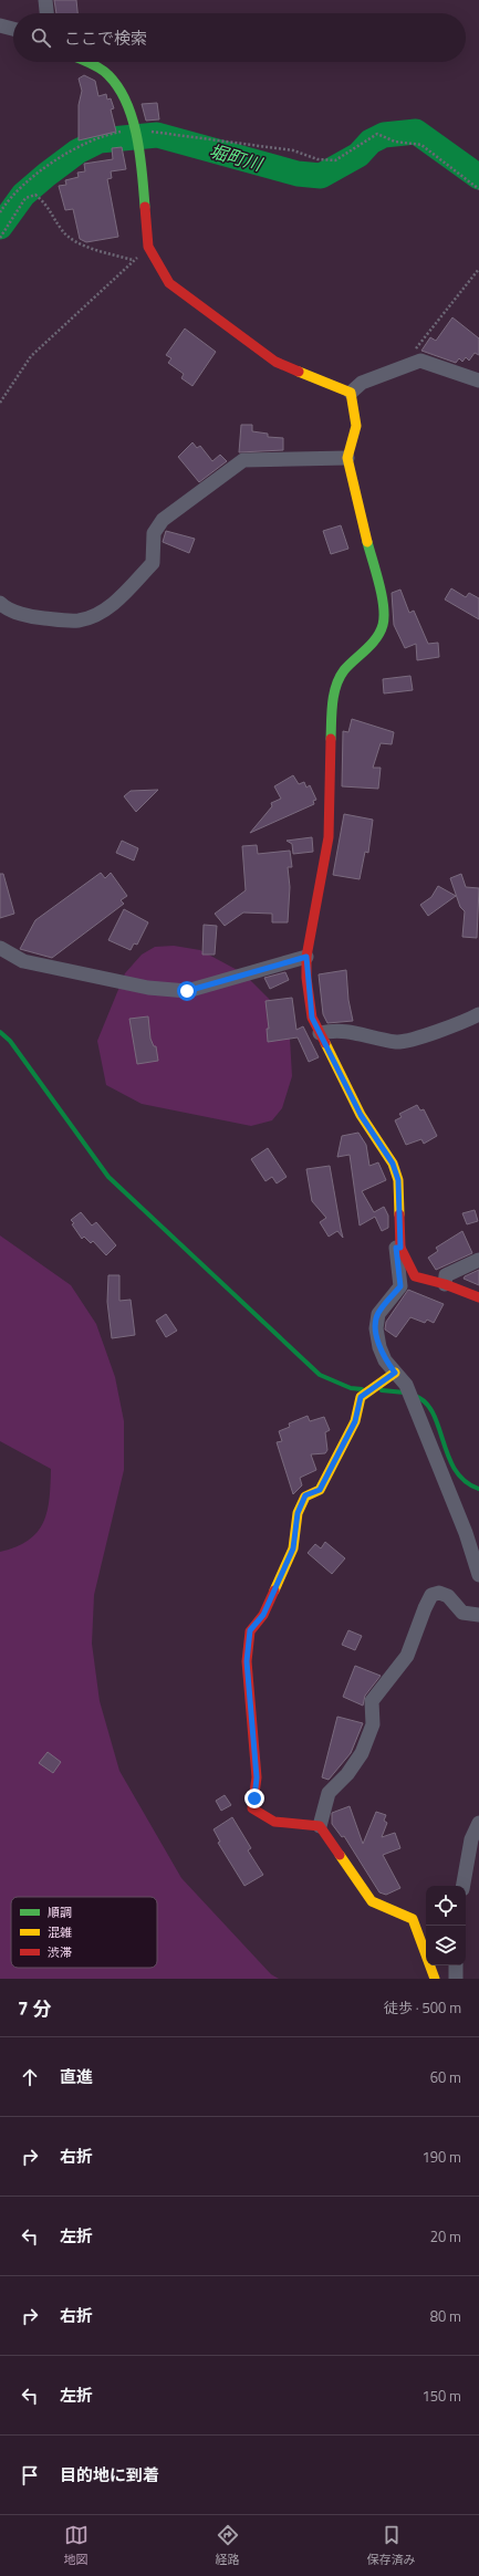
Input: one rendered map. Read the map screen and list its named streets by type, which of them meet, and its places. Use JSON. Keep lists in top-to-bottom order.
{
  "water": ["堀町川"],
  "legend": ["順調", "混雑", "渋滞"],
  "page": {
    "search": "ここで検索",
    "heading": ["7 分", "徒歩 · 500 m"],
    "list": [
      ["直進", "60 m"],
      ["右折", "190 m"],
      ["左折", "20 m"],
      ["右折", "80 m"],
      ["左折", "150 m"],
      "目的地に到着"
    ],
    "nav": ["地図", "経路", "保存済み"]
  }
}
